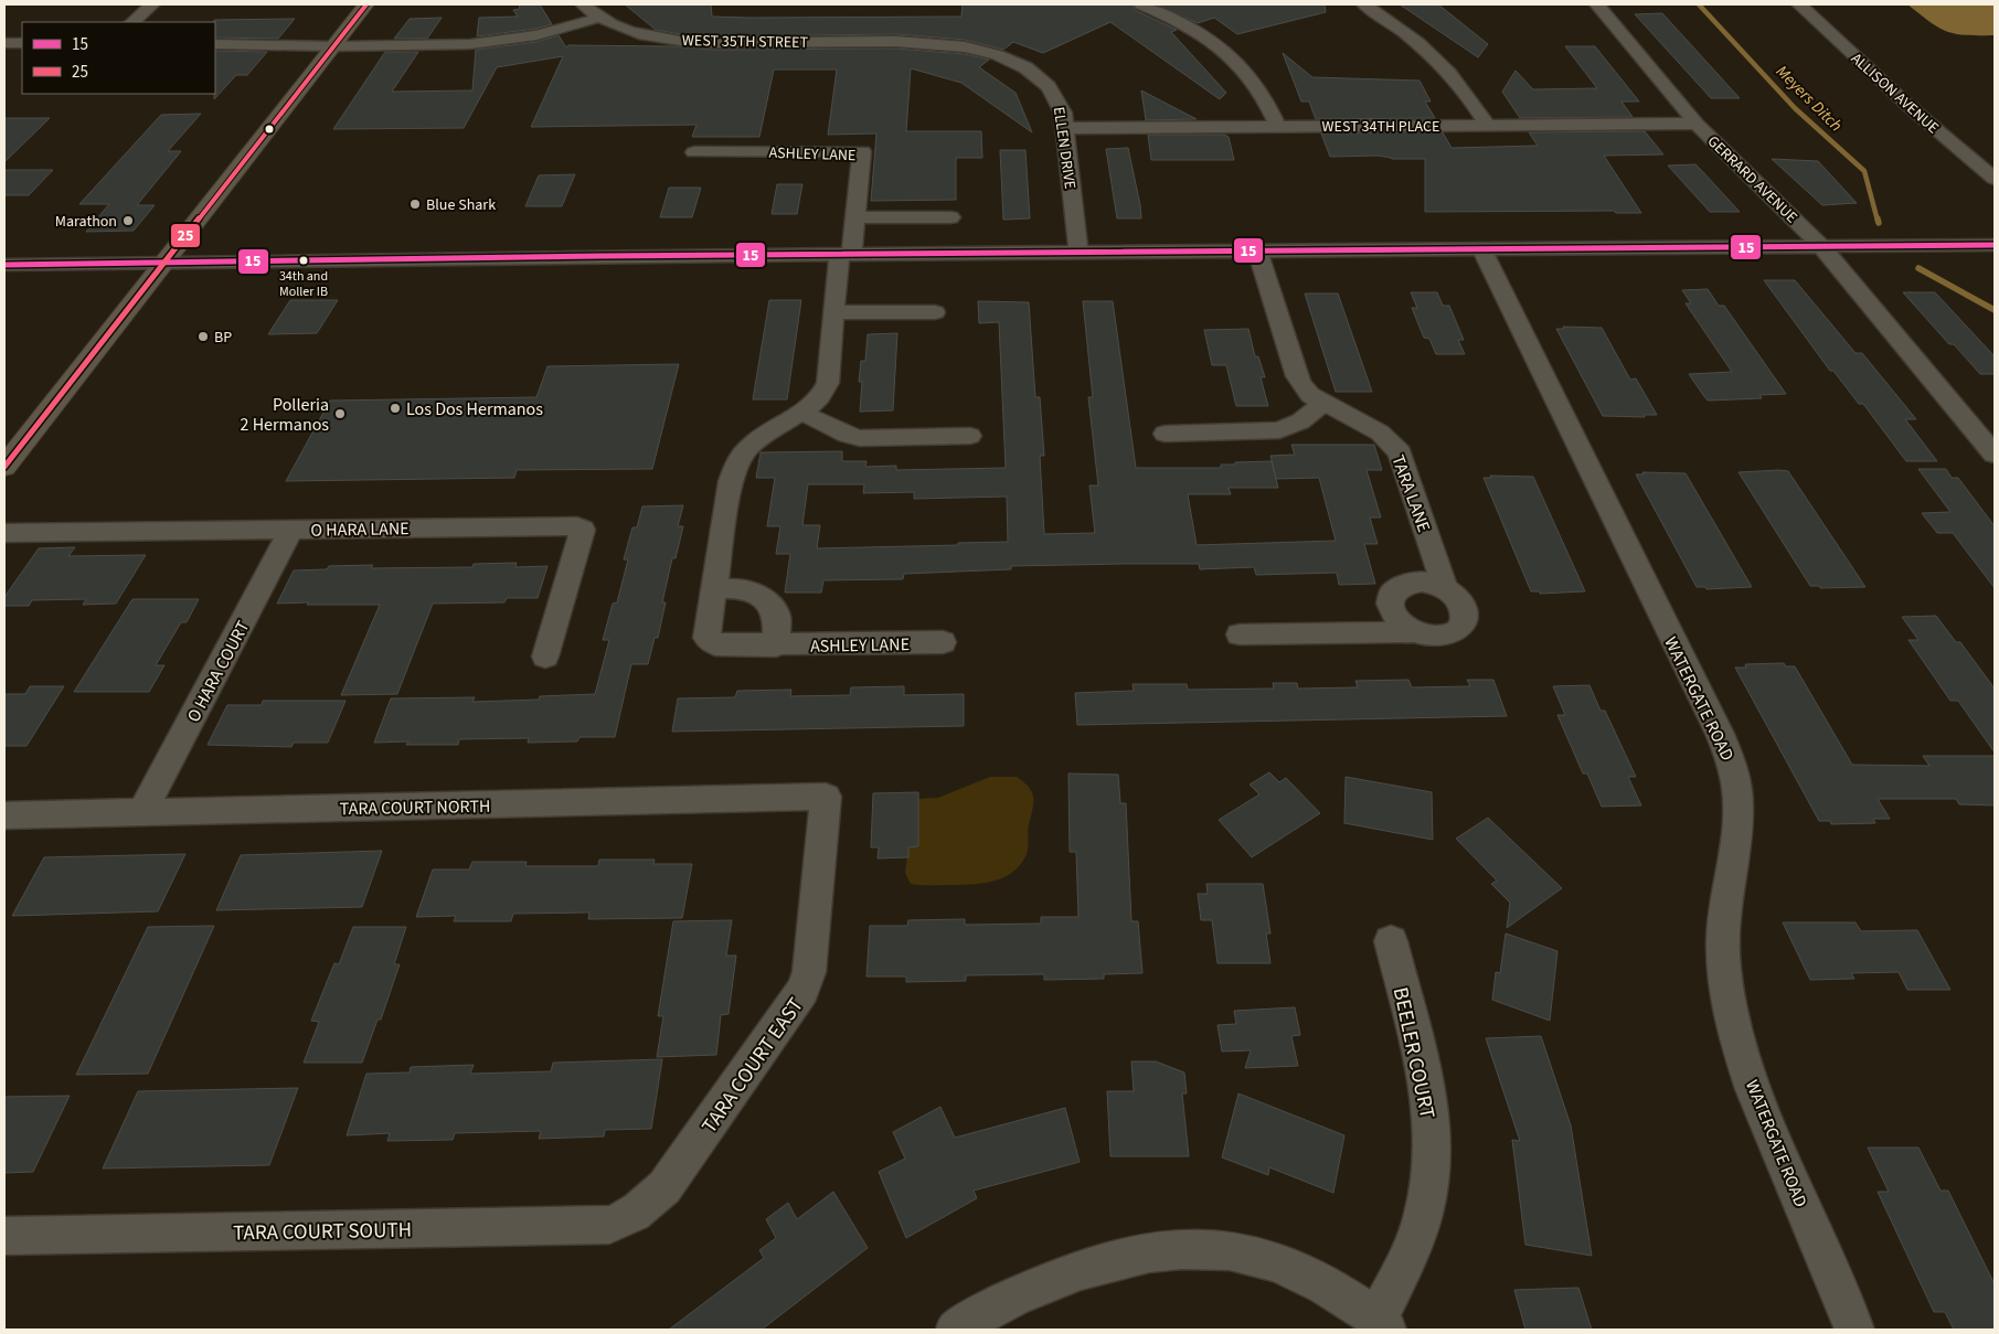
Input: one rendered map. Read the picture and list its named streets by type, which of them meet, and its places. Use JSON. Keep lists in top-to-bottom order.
{
  "streets": {
    "street": [
      "WEST 35TH STREET",
      "ALLISON AVENUE",
      "WEST 34TH PLACE",
      "ELLEN DRIVE",
      "ASHLEY LANE",
      "GERRARD AVENUE",
      "TARA LANE",
      "O HARA LANE",
      "O HARA COURT",
      "WATERGATE ROAD",
      "TARA COURT NORTH",
      "BEELER COURT",
      "TARA COURT EAST",
      "TARA COURT SOUTH"
    ]
  },
  "crossings": [
    ["WEST 35TH STREET", "ELLEN DRIVE"],
    ["WEST 34TH PLACE", "ELLEN DRIVE"],
    ["WEST 34TH PLACE", "GERRARD AVENUE"],
    ["O HARA LANE", "O HARA COURT"],
    ["O HARA COURT", "TARA COURT NORTH"],
    ["TARA COURT NORTH", "TARA COURT EAST"],
    ["TARA COURT EAST", "TARA COURT SOUTH"]
  ],
  "water": ["Meyers Ditch"],
  "places": [
    "Blue Shark",
    "Marathon",
    "34th and Moller IB",
    "BP",
    "Los Dos Hermanos",
    "Polleria 2 Hermanos"
  ],
  "lines": ["transit line 25", "transit line 15"],
  "legend": ["15", "25"]
}
